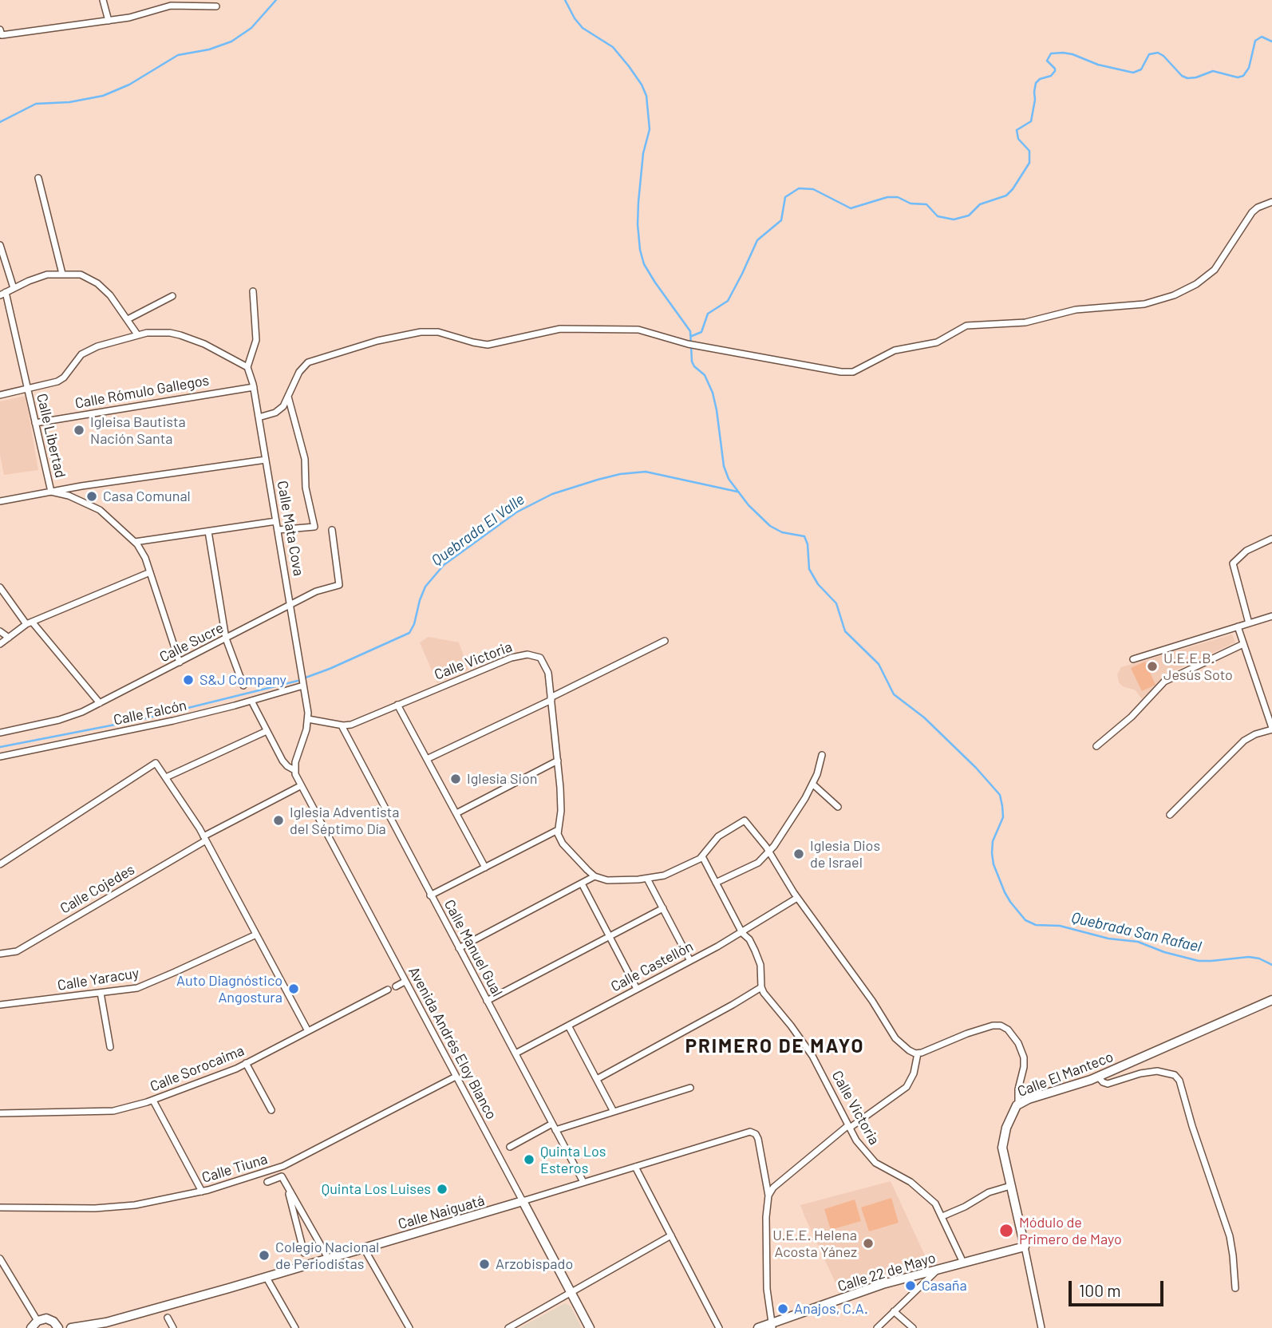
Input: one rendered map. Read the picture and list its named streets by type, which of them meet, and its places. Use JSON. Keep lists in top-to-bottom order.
{
  "streets": {
    "street": [
      "Calle Rómulo Gallegos",
      "Calle Libertad",
      "Calle Mata Cova",
      "Calle Sucre",
      "Calle Victoria",
      "Calle Falcón",
      "Calle Cojedes",
      "Calle Manuel Gual",
      "Calle Castellón",
      "Calle Yaracuy",
      "Avenida Andrés Eloy Blanco",
      "Calle Sorocaima",
      "Calle El Manteco",
      "Calle Tiuna",
      "Calle Naiguatá",
      "Calle 22 de Mayo"
    ]
  },
  "crossings": [
    ["Calle Rómulo Gallegos", "Calle Libertad"],
    ["Calle Rómulo Gallegos", "Calle Mata Cova"],
    ["Calle Libertad", "Calle Sucre"],
    ["Calle Mata Cova", "Calle Sucre"],
    ["Calle Mata Cova", "Calle Victoria"],
    ["Calle Mata Cova", "Calle Falcón"],
    ["Calle Mata Cova", "Avenida Andrés Eloy Blanco"],
    ["Calle Victoria", "Calle Manuel Gual"],
    ["Calle Victoria", "Calle Castellón"],
    ["Calle Victoria", "Calle 22 de Mayo"],
    ["Calle Cojedes", "Avenida Andrés Eloy Blanco"],
    ["Calle Manuel Gual", "Calle Castellón"],
    ["Calle Manuel Gual", "Calle Naiguatá"],
    ["Avenida Andrés Eloy Blanco", "Calle Tiuna"],
    ["Avenida Andrés Eloy Blanco", "Calle Naiguatá"],
    ["Calle El Manteco", "Calle 22 de Mayo"]
  ],
  "districts": ["PRIMERO DE MAYO"],
  "water": ["Quebrada El Valle", "Quebrada San Rafael"],
  "places": [
    "Igleisa Bautista Nación Santa",
    "Casa Comunal",
    "U.E.E.B. Jesús Soto",
    "S&J Company",
    "Iglesia Sion",
    "Iglesia Adventista del Séptimo Día",
    "Iglesia Dios de Israel",
    "Auto Diagnóstico Angostura",
    "Quinta Los Esteros",
    "Quinta Los Luises",
    "Módulo de Primero de Mayo",
    "U.E.E. Helena Acosta Yánez",
    "Colegio Nacional de Periodistas",
    "Arzobispado",
    "Casaña",
    "Anajos, C.A."
  ],
  "scale_bar": "100 m"
}
